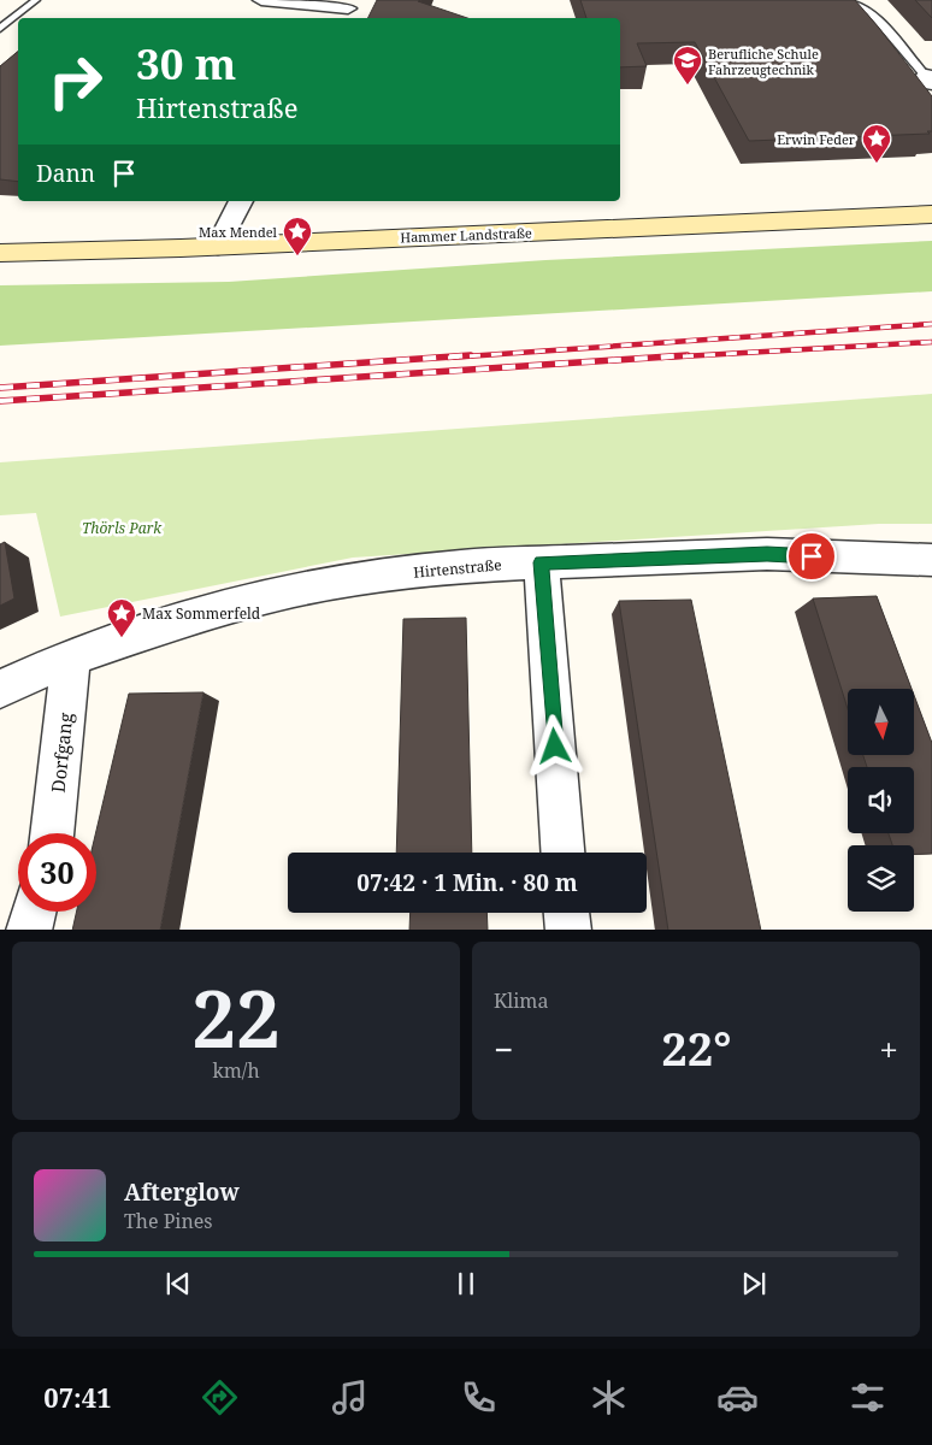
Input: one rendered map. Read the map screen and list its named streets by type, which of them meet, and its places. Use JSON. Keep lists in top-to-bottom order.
{
  "streets": {
    "main road": ["Hammer Landstraße"],
    "street": ["Hirtenstraße", "Dorfgang"]
  },
  "crossings": [
    ["Hirtenstraße", "Dorfgang"]
  ],
  "parks": ["Thörls Park"],
  "places": {
    "school or university": ["Berufliche Schule Fahrzeugtechnik"],
    "place": ["Erwin Feder", "Max Mendel", "Max Sommerfeld"]
  },
  "north": "bottom",
  "page": {
    "turn": ["30 m", "Hirtenstraße"],
    "then": "Dann",
    "limit": "30",
    "trip": "07:42 · 1 Min. · 80 m",
    "tile": [
      ["22", "km/h"],
      "Klima"
    ],
    "heat": ["−", "22°", "+"],
    "song": ["Afterglow", "The Pines"],
    "tabs": "07:41"
  }
}
